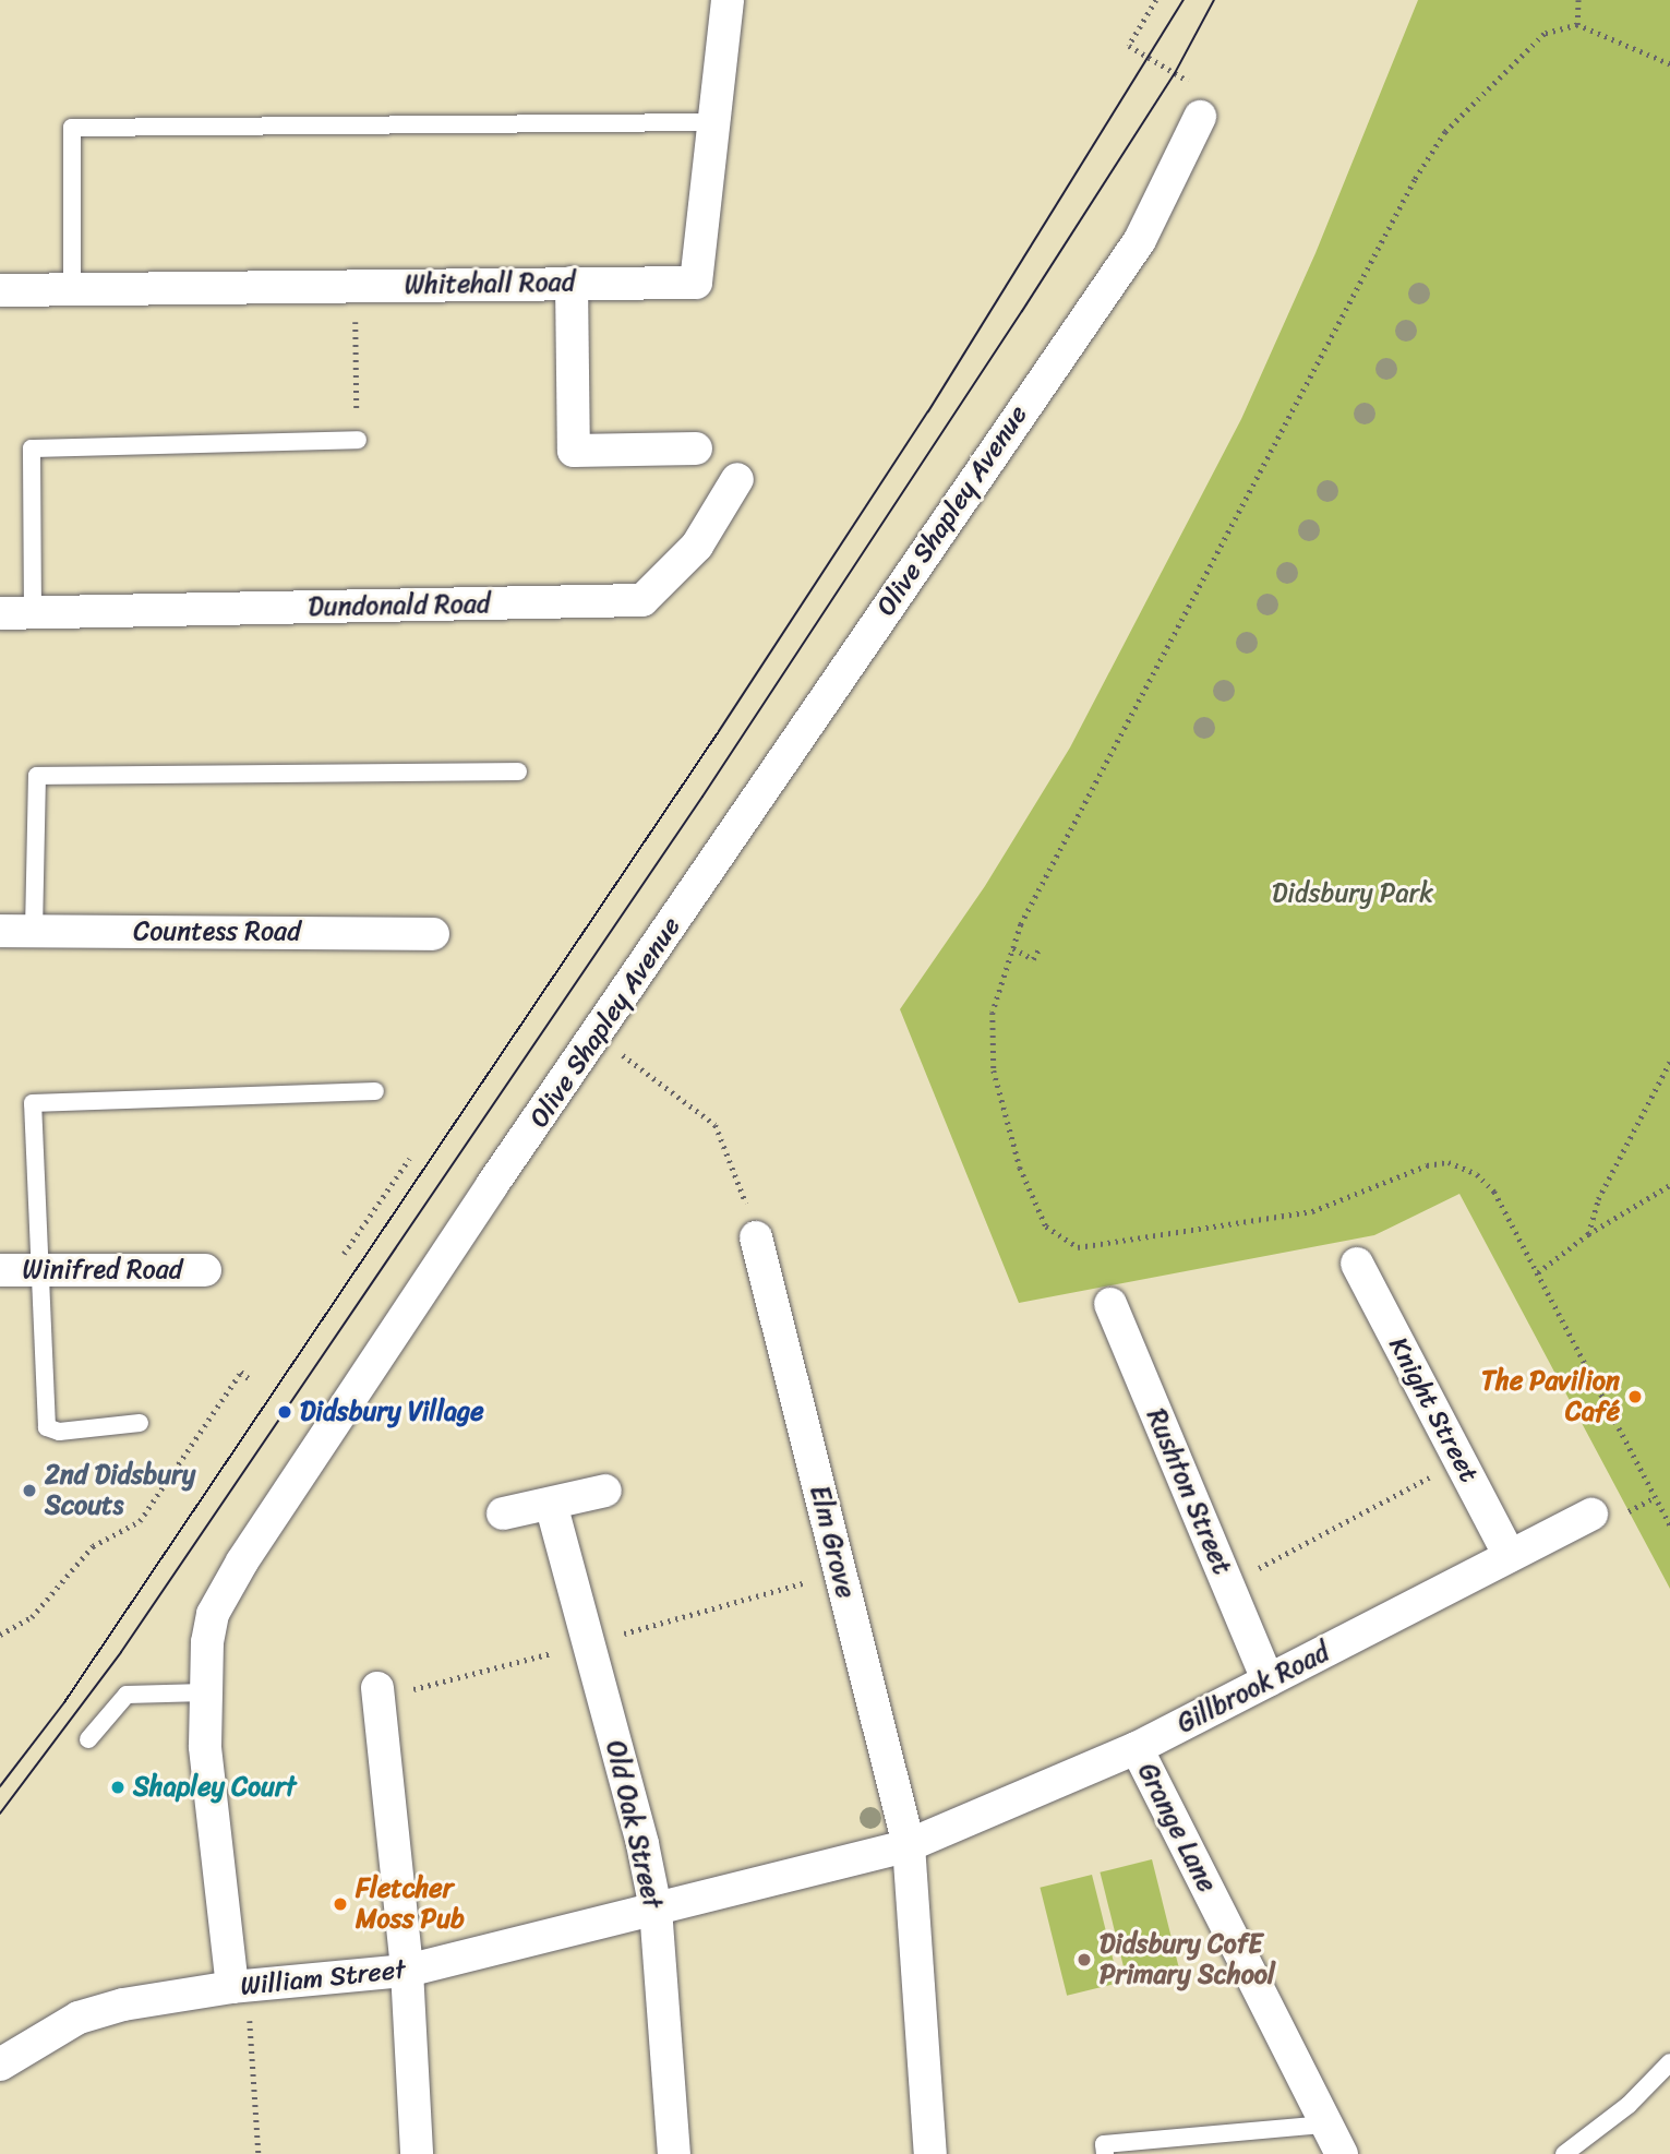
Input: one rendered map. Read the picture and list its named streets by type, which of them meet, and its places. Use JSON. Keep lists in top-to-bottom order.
{
  "streets": {
    "street": [
      "Whitehall Road",
      "Olive Shapley Avenue",
      "Dundonald Road",
      "Countess Road",
      "Winifred Road",
      "Knight Street",
      "Rushton Street",
      "Elm Grove",
      "Gillbrook Road",
      "Old Oak Street",
      "Grange Lane",
      "William Street"
    ]
  },
  "crossings": [
    ["Olive Shapley Avenue", "William Street"],
    ["Knight Street", "Gillbrook Road"],
    ["Rushton Street", "Gillbrook Road"],
    ["Elm Grove", "Gillbrook Road"],
    ["Gillbrook Road", "Grange Lane"],
    ["Old Oak Street", "William Street"]
  ],
  "parks": ["Didsbury Park"],
  "places": [
    "The Pavilion Café",
    "Didsbury Village",
    "2nd Didsbury Scouts",
    "Shapley Court",
    "Fletcher Moss Pub",
    "Didsbury CofE Primary School"
  ]
}
